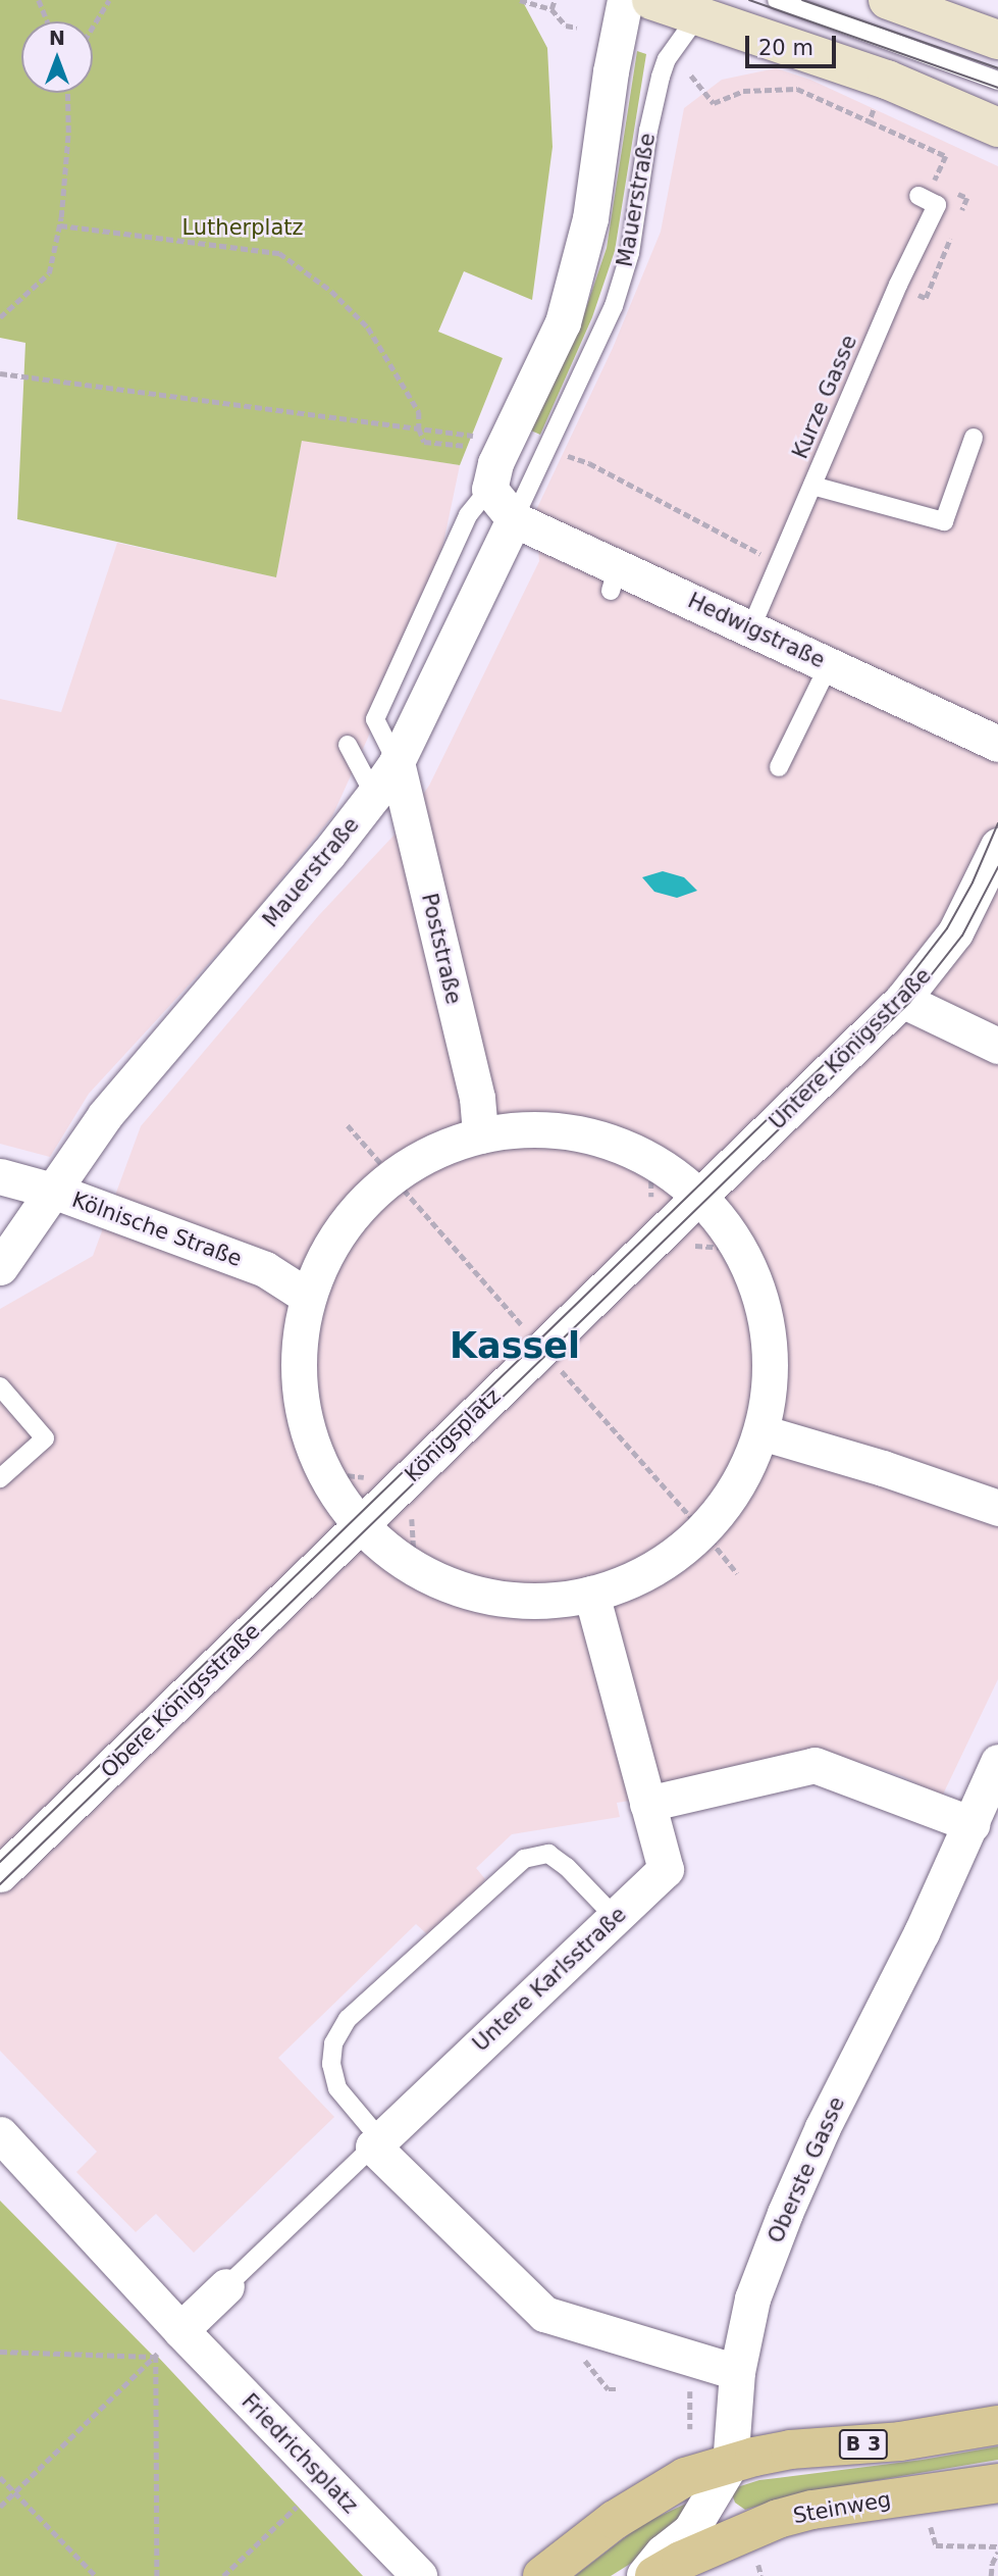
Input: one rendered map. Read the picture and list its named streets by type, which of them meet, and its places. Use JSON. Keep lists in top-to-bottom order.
{
  "streets": {
    "main road": ["B 3", "Steinweg"],
    "street": [
      "Mauerstraße",
      "Hedwigstraße",
      "Poststraße",
      "Untere Königsstraße",
      "Kölnische Straße",
      "Königsplatz",
      "Obere Königsstraße",
      "Untere Karlsstraße",
      "Oberste Gasse",
      "Friedrichsplatz"
    ],
    "lane": ["Kurze Gasse"]
  },
  "crossings": [
    ["Mauerstraße", "Hedwigstraße"],
    ["Mauerstraße", "Poststraße"],
    ["Mauerstraße", "Kölnische Straße"],
    ["Kurze Gasse", "Hedwigstraße"],
    ["Untere Königsstraße", "Königsplatz"],
    ["Königsplatz", "Obere Königsstraße"],
    ["Oberste Gasse", "B 3"]
  ],
  "districts": ["Kassel"],
  "parks": ["Lutherplatz"],
  "scale_bar": "20 m",
  "north": "top"
}
